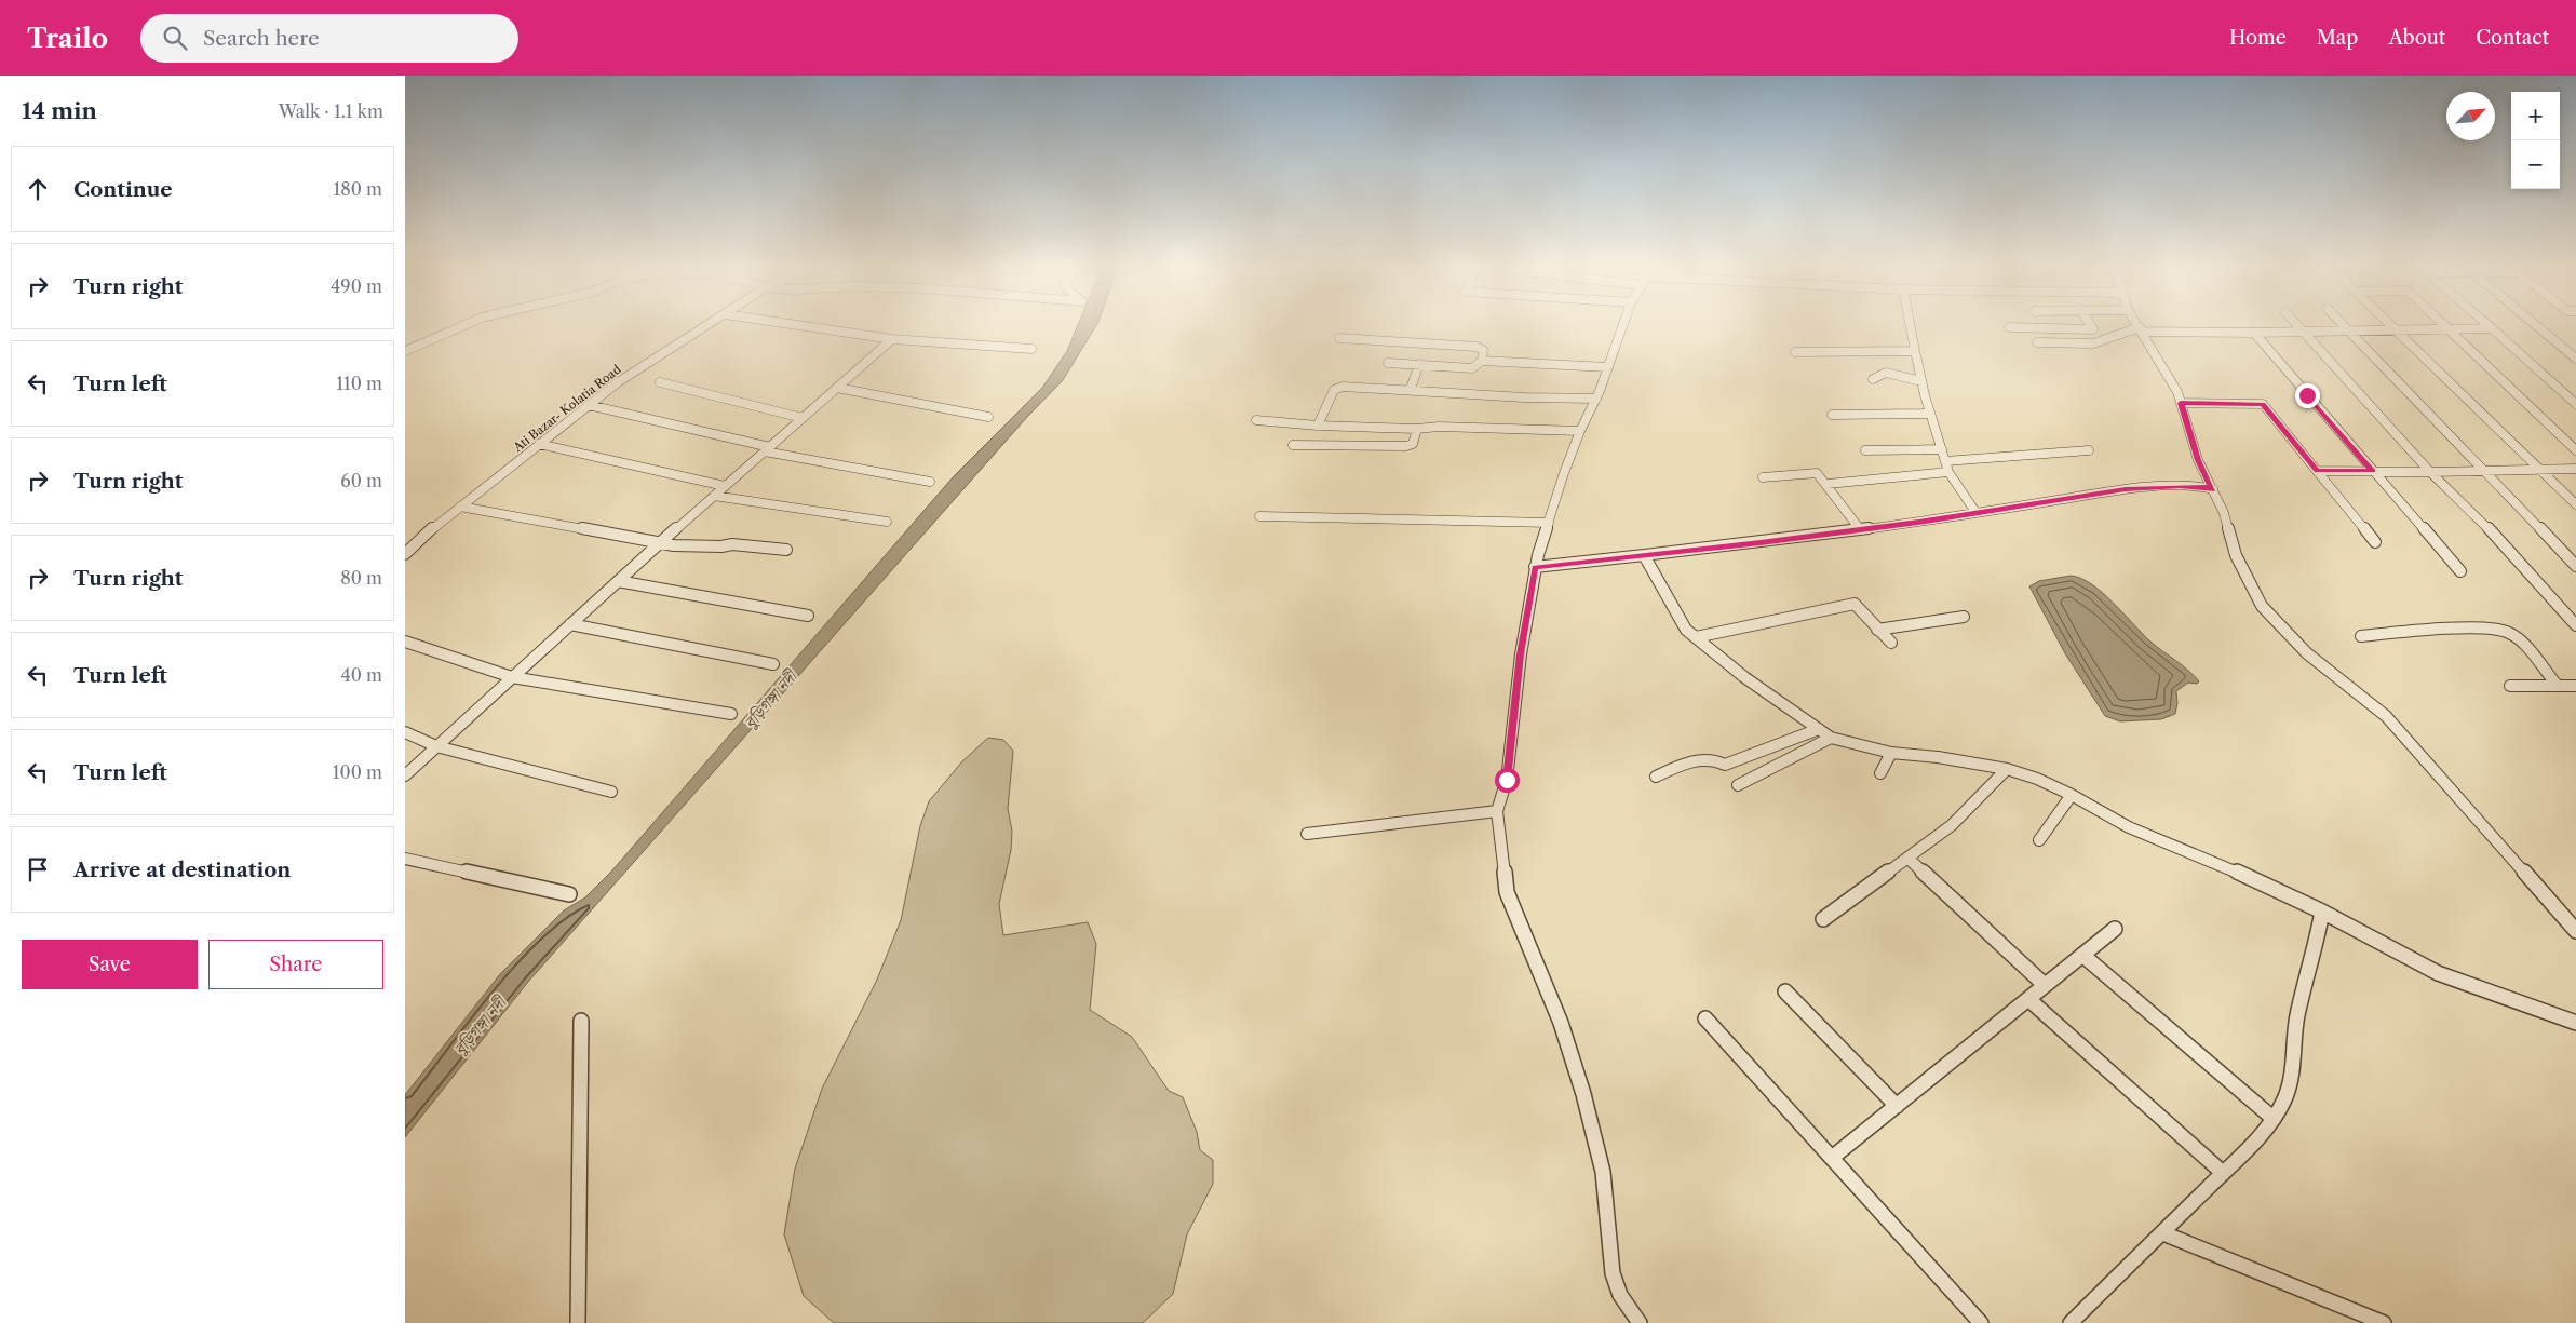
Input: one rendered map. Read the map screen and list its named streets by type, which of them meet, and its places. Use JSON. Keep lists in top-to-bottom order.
{
  "streets": {
    "street": ["Ati Bazar- Kolatia Road"]
  },
  "water": ["বুড়িগঙ্গা নদী"],
  "north": "top right",
  "page": {
    "header": "Trailo",
    "search": "Search here",
    "nav": [
      "Home",
      "Map",
      "About",
      "Contact"
    ],
    "heading": ["14 min", "Walk · 1.1 km"],
    "map_buttons": ["+", "−"],
    "list": [
      ["Continue", "180 m"],
      ["Turn right", "490 m"],
      ["Turn left", "110 m"],
      ["Turn right", "60 m"],
      ["Turn right", "80 m"],
      ["Turn left", "40 m"],
      ["Turn left", "100 m"],
      "Arrive at destination"
    ],
    "buttons": ["Save", "Share"]
  }
}
